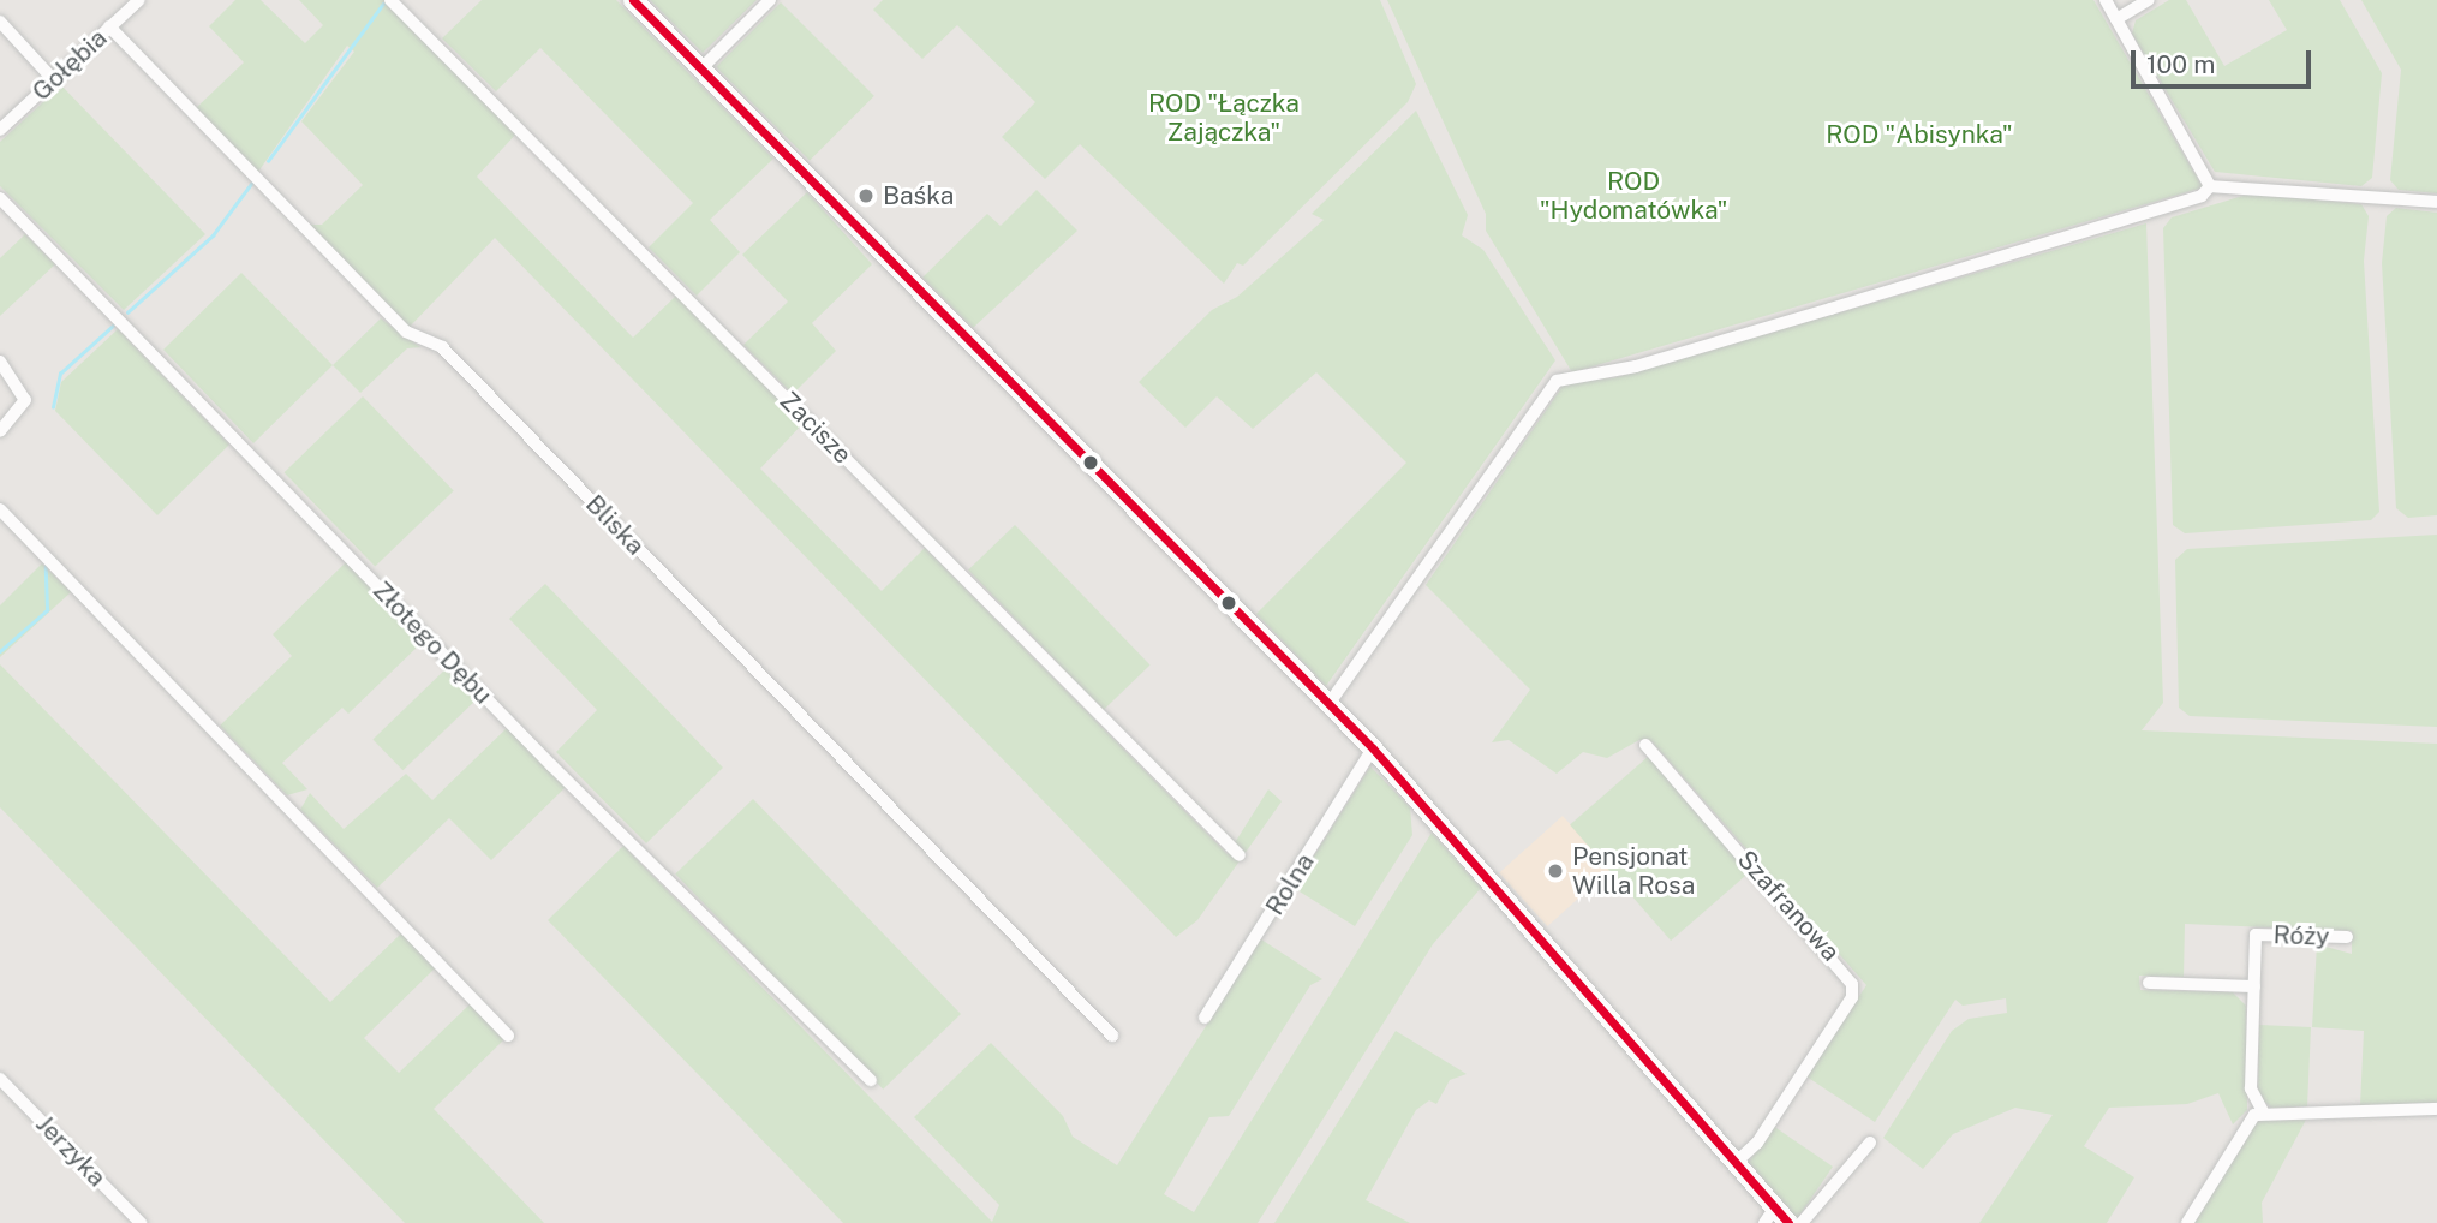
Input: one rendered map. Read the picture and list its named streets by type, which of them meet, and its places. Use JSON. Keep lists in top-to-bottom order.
{
  "streets": {
    "street": [
      "Gołębia",
      "Zacisze",
      "Bliska",
      "Złotego Dębu",
      "Rolna",
      "Szafranowa",
      "Róży",
      "Jerzyka"
    ]
  },
  "crossings": [
    ["Gołębia", "Bliska"]
  ],
  "parks": ["ROD \"Łączka Zajączka\"", "ROD \"Abisynka\"", "ROD \"Hydomatówka\""],
  "places": ["Baśka", "Pensjonat Willa Rosa"],
  "scale_bar": "100 m"
}
